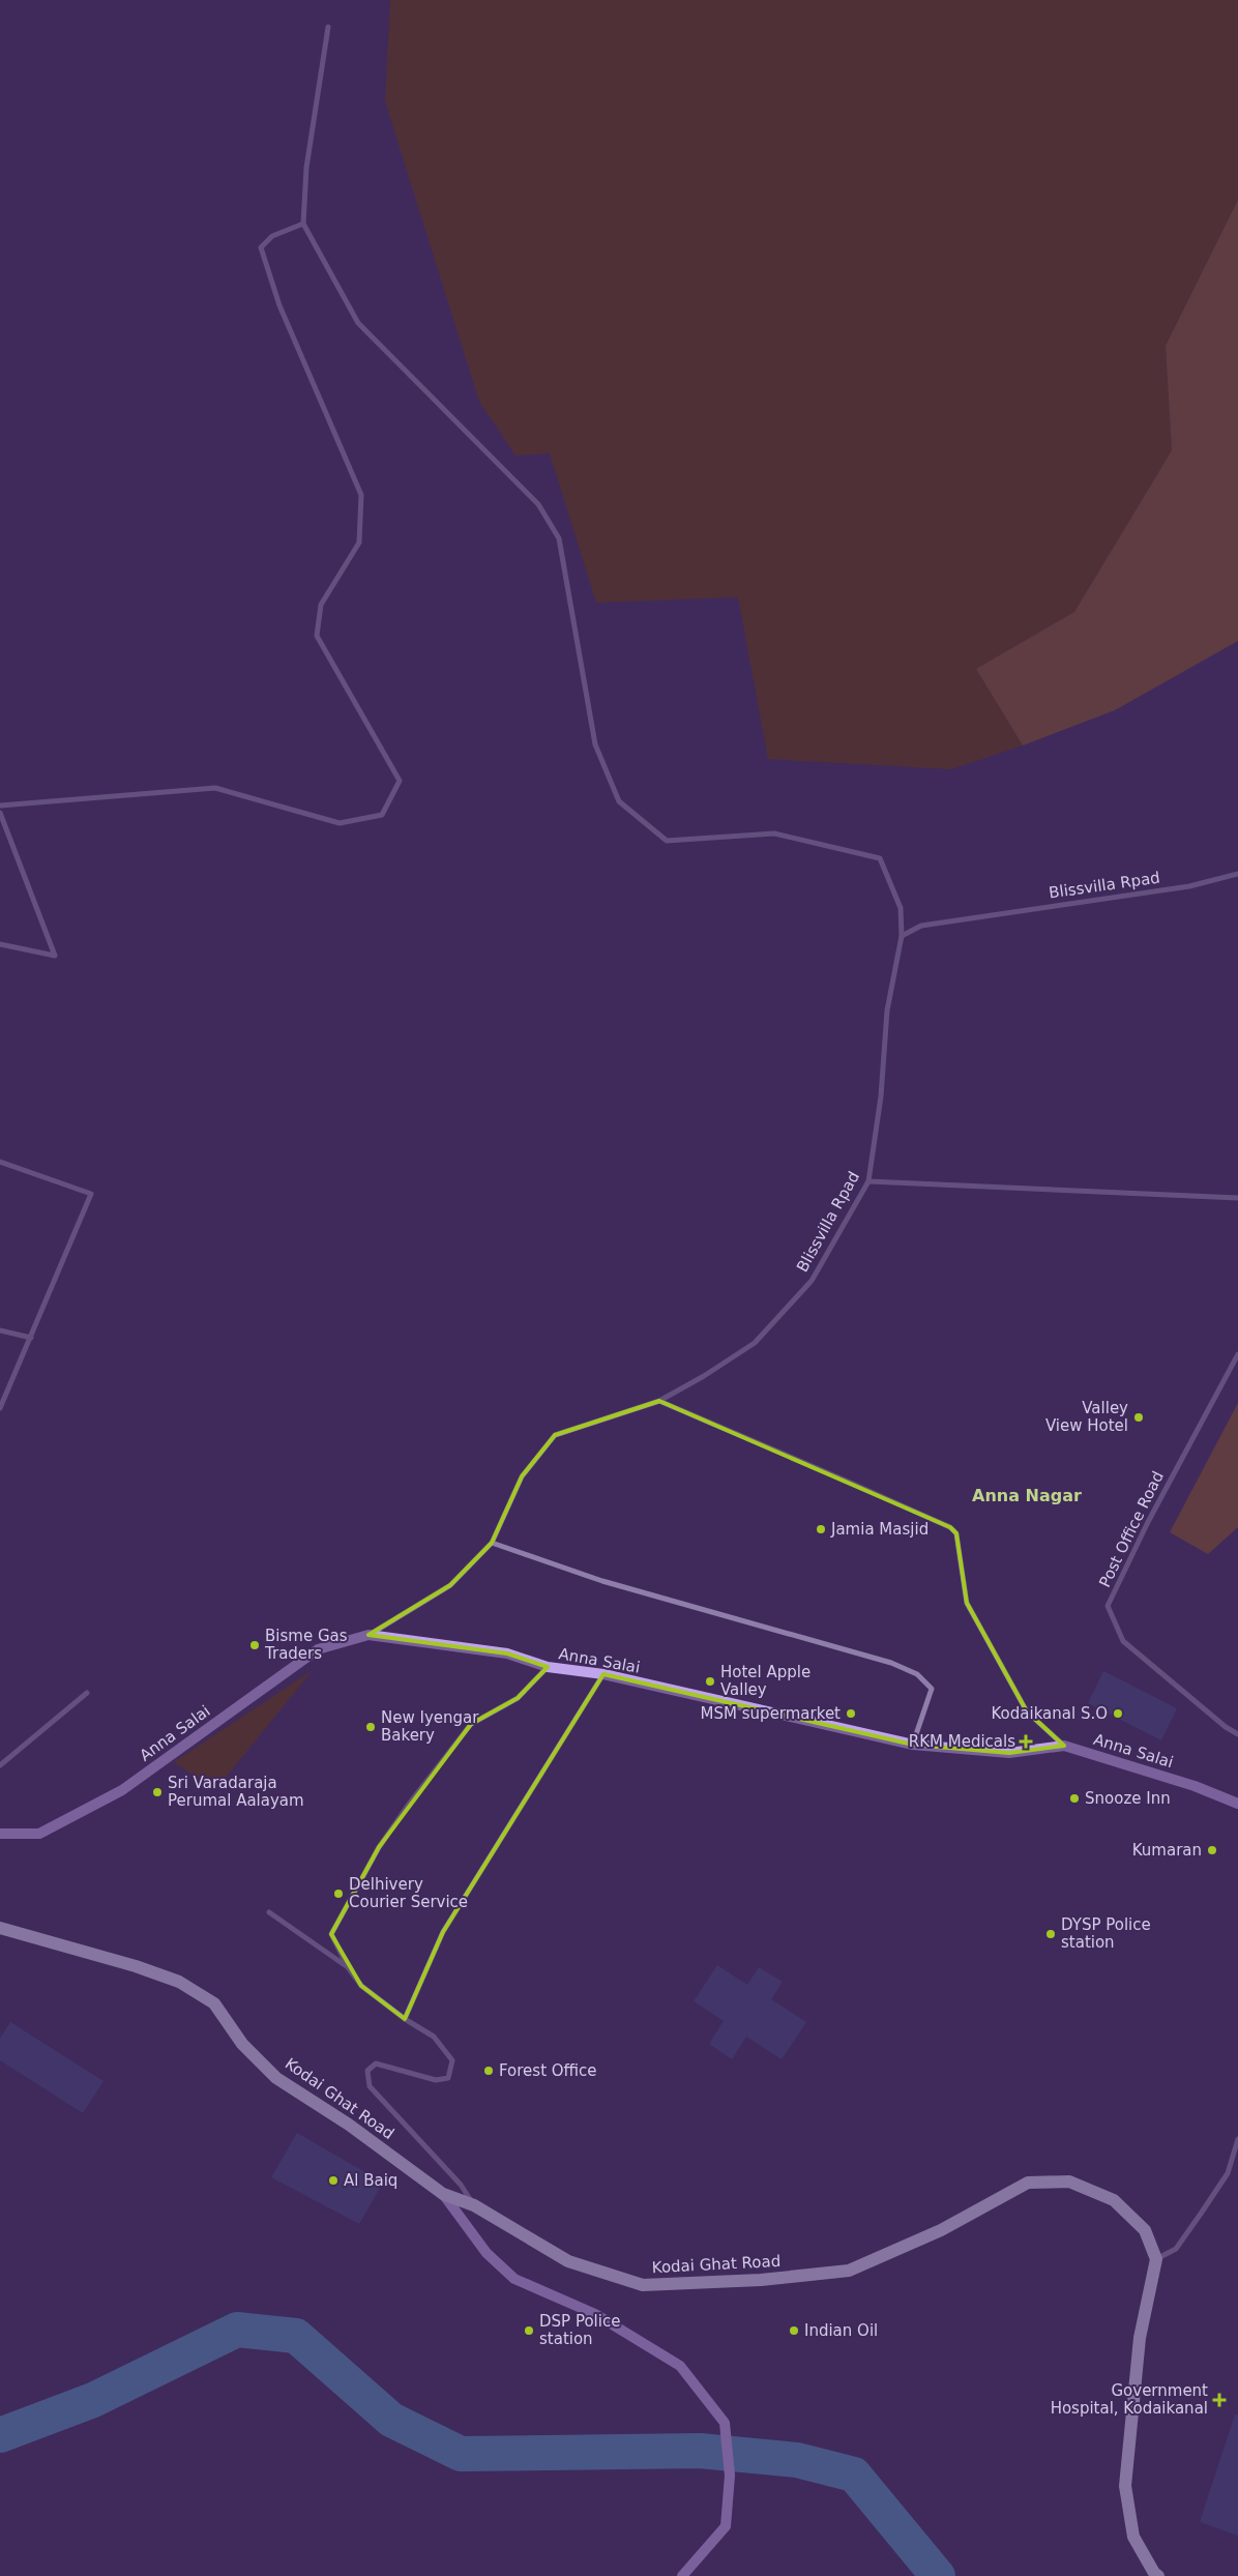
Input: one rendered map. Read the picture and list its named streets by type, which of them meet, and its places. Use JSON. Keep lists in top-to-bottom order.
{
  "streets": {
    "main road": ["Kodai Ghat Road"],
    "street": ["Blissvilla Rpad", "Post Office Road", "Anna Salai"]
  },
  "crossings": [
    ["Blissvilla Rpad", "Anna Salai"]
  ],
  "districts": ["Anna Nagar"],
  "places": {
    "other": [
      "Valley View Hotel",
      "Jamia Masjid",
      "Bisme Gas Traders",
      "Hotel Apple Valley",
      "MSM supermarket",
      "Kodaikanal S.O",
      "New Iyengar Bakery",
      "Sri Varadaraja Perumal Aalayam",
      "Snooze Inn",
      "Kumaran",
      "Delhivery Courier Service",
      "DYSP Police station",
      "Forest Office",
      "Al Baiq",
      "DSP Police station",
      "Indian Oil"
    ],
    "health": ["RKM Medicals", "Government Hospital, Kodaikanal"]
  }
}
